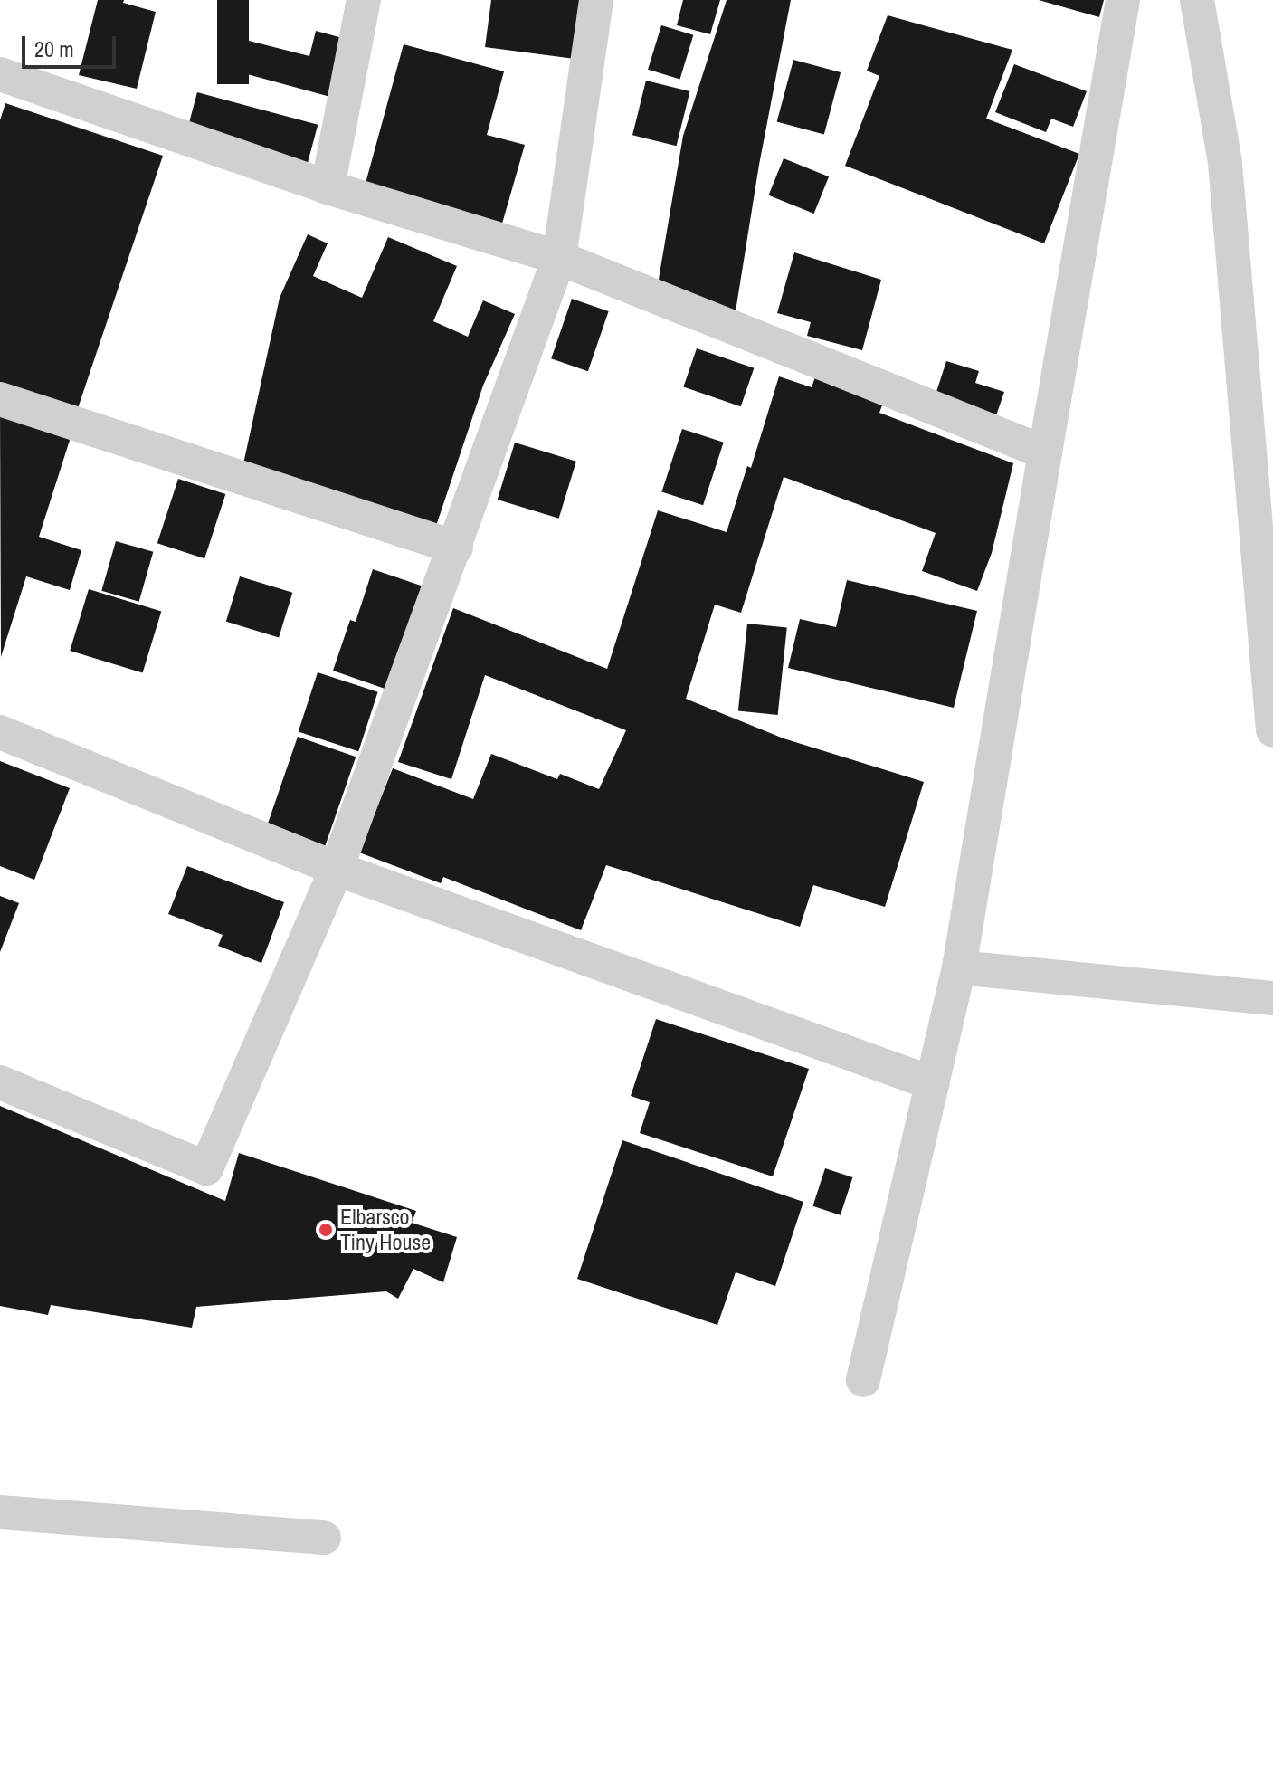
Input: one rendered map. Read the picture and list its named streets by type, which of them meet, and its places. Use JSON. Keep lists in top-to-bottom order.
{
  "places": ["Elbarsco Tiny House"],
  "scale_bar": "20 m"
}
